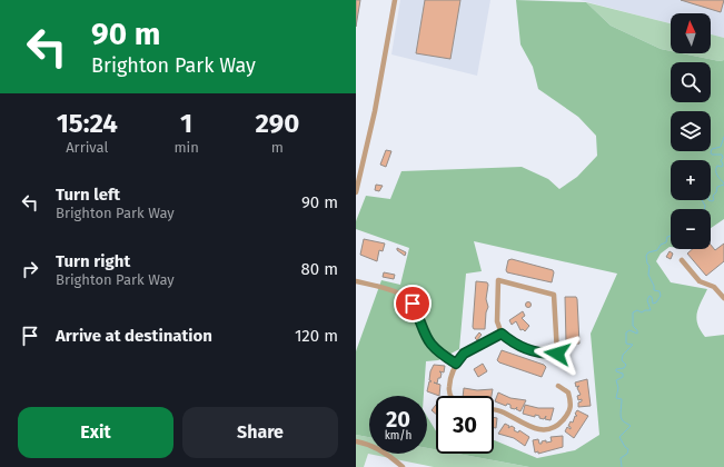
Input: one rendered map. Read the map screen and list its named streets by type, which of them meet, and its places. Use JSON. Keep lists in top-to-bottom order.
{
  "north": "top",
  "page": {
    "turn": ["90 m", "Brighton Park Way"],
    "map_buttons": ["+", "−"],
    "eta": [
      "15:24",
      "Arrival",
      "1",
      "min",
      "290",
      "m"
    ],
    "list": [
      {
        "name": "Turn left",
        "note": "Brighton Park Way",
        "value": "90 m"
      },
      {
        "name": "Turn right",
        "note": "Brighton Park Way",
        "value": "80 m"
      },
      {
        "name": "Arrive at destination",
        "value": "120 m"
      }
    ],
    "speed": "20 km/h",
    "limit": "30",
    "buttons": ["Exit", "Share"]
  }
}
